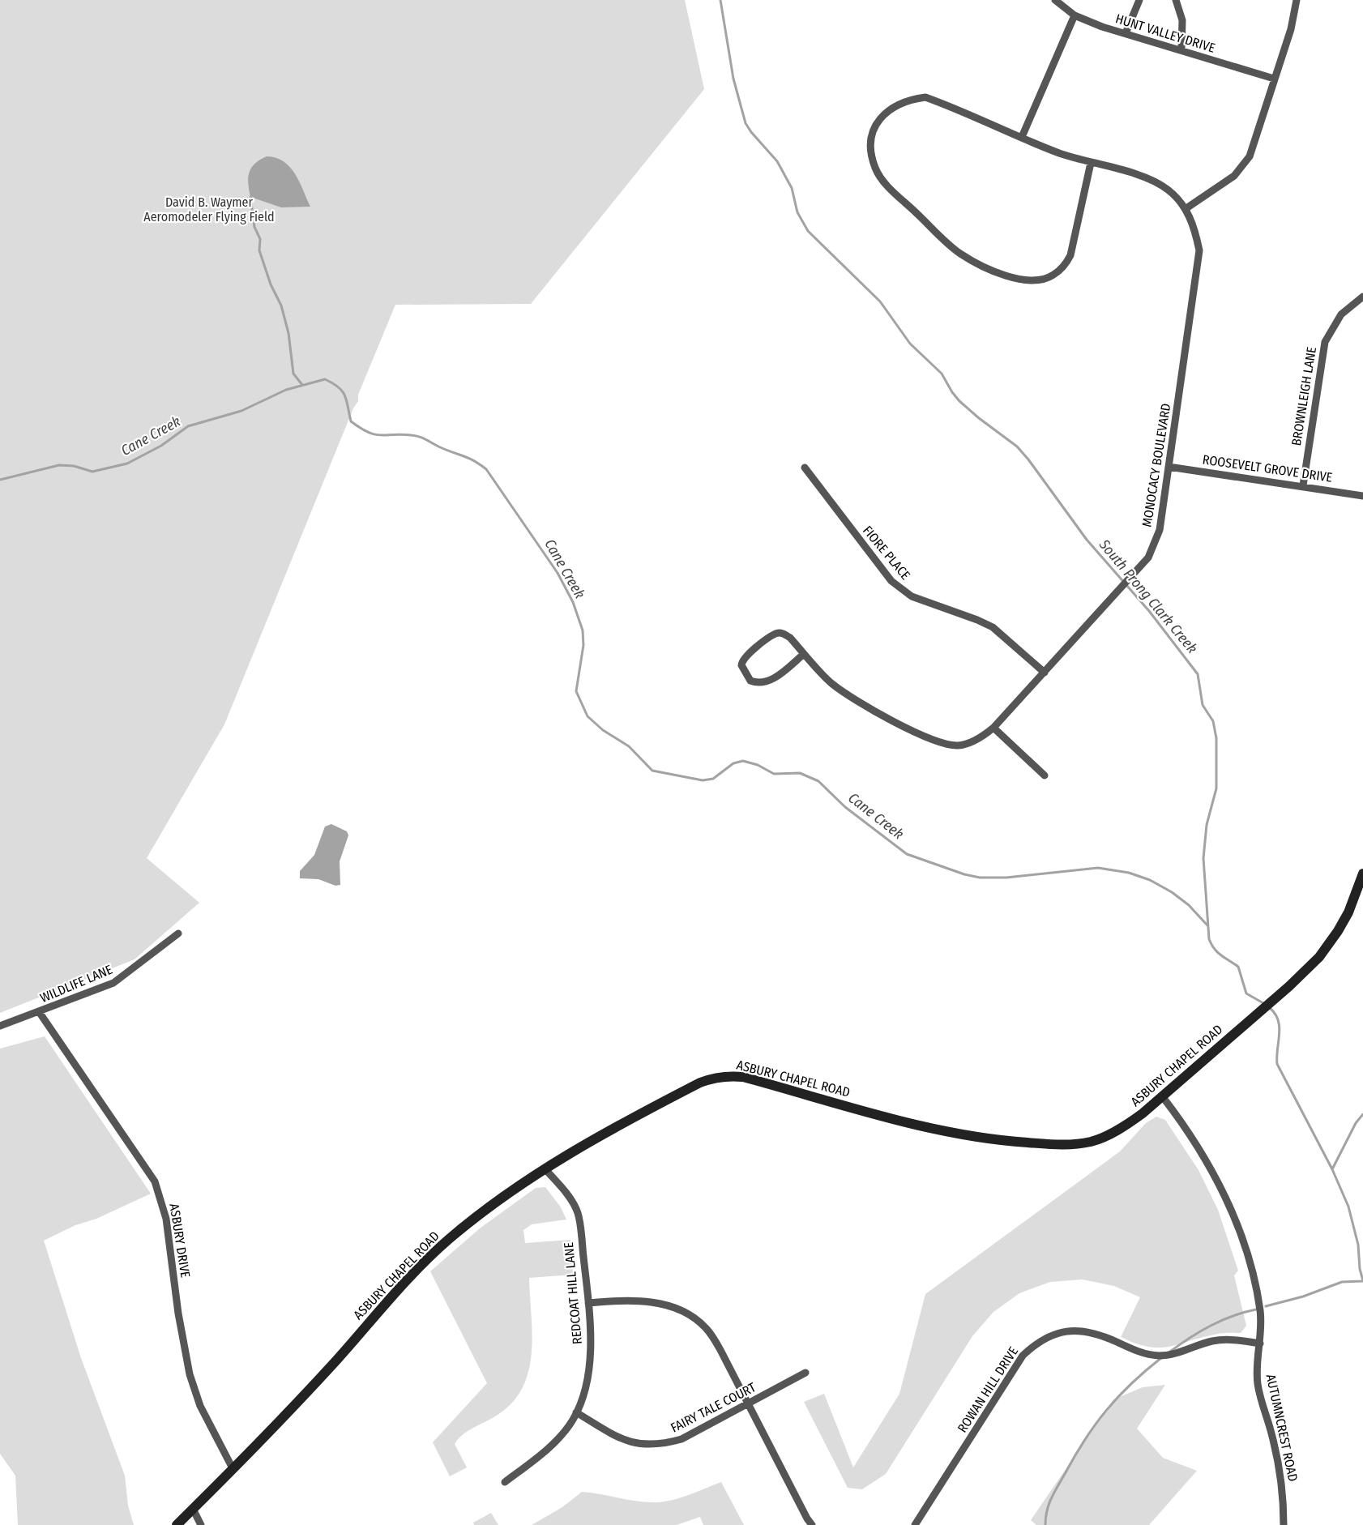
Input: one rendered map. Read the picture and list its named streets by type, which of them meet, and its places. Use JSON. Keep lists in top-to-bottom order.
{
  "streets": {
    "main road": ["ASBURY CHAPEL ROAD"],
    "street": [
      "HUNT VALLEY DRIVE",
      "BROWNLEIGH LANE",
      "MONOCACY BOULEVARD",
      "ROOSEVELT GROVE DRIVE",
      "FIORE PLACE",
      "WILDLIFE LANE",
      "ASBURY DRIVE",
      "REDCOAT HILL LANE",
      "ROWAN HILL DRIVE",
      "FAIRY TALE COURT",
      "AUTUMNCREST ROAD"
    ]
  },
  "crossings": [
    ["BROWNLEIGH LANE", "ROOSEVELT GROVE DRIVE"],
    ["MONOCACY BOULEVARD", "ROOSEVELT GROVE DRIVE"],
    ["MONOCACY BOULEVARD", "FIORE PLACE"],
    ["WILDLIFE LANE", "ASBURY DRIVE"],
    ["ASBURY CHAPEL ROAD", "ASBURY DRIVE"],
    ["ASBURY CHAPEL ROAD", "REDCOAT HILL LANE"],
    ["ASBURY CHAPEL ROAD", "AUTUMNCREST ROAD"],
    ["REDCOAT HILL LANE", "FAIRY TALE COURT"],
    ["ROWAN HILL DRIVE", "AUTUMNCREST ROAD"]
  ],
  "water": ["Cane Creek", "South Prong Clark Creek"],
  "parks": ["David B. Waymer Aeromodeler Flying Field"]
}
